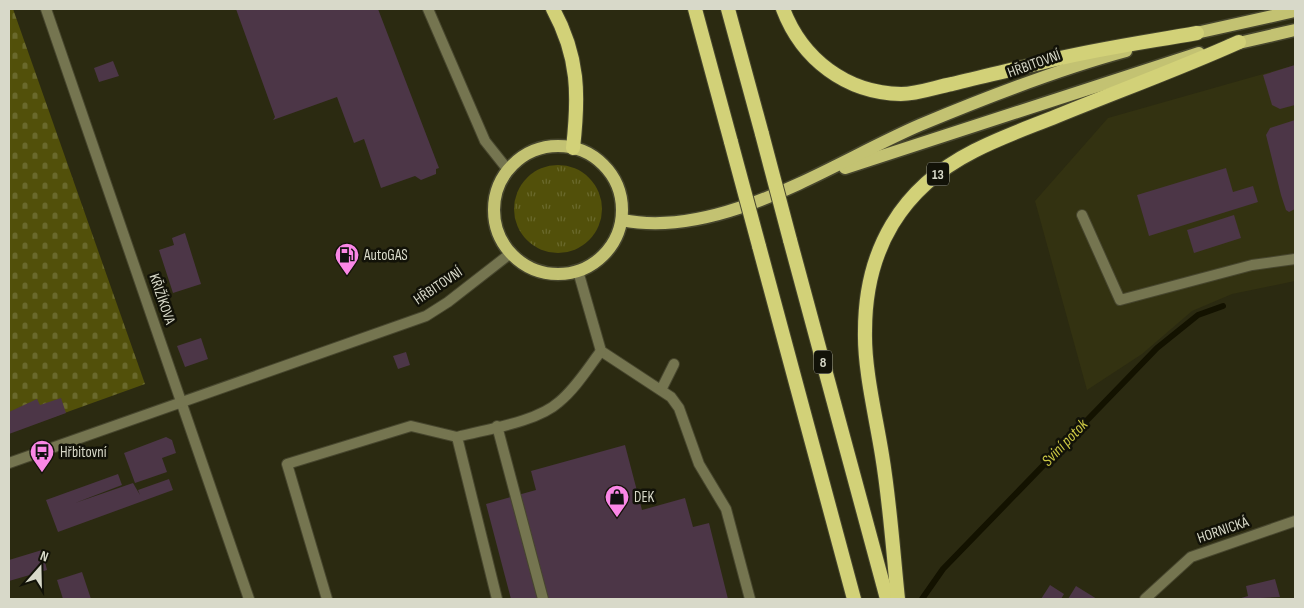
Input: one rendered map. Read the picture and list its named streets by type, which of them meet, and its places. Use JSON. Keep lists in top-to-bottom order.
{
  "streets": {
    "highway": ["13", "8"],
    "main road": ["HŘBITOVNÍ"],
    "street": ["KŘIŽÍKOVA", "HORNICKÁ"]
  },
  "crossings": [
    ["HŘBITOVNÍ", "13"],
    ["HŘBITOVNÍ", "KŘIŽÍKOVA"]
  ],
  "water": ["Sviní potok"],
  "places": {
    "fuel station": ["AutoGAS"],
    "bus stop": ["Hřbitovní"],
    "shop": ["DEK"]
  },
  "north": "top"
}
